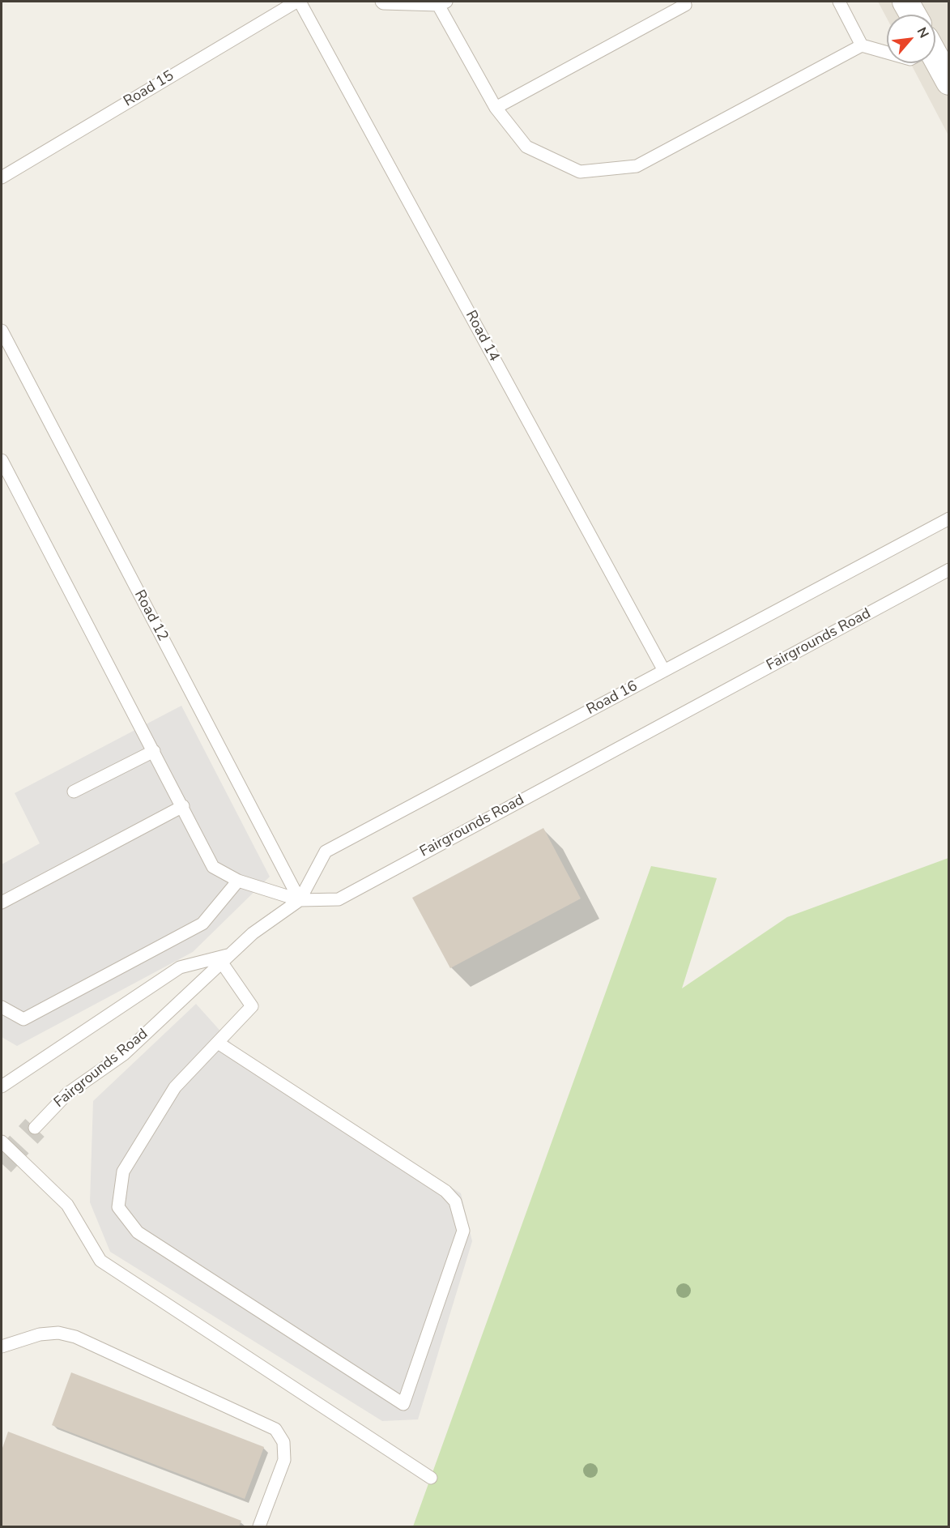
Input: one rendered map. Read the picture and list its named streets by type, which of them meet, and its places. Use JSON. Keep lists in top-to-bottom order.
{
  "streets": {
    "lane": [
      "Road 15",
      "Road 14",
      "Road 12",
      "Fairgrounds Road",
      "Road 16"
    ]
  },
  "crossings": [
    ["Road 15", "Road 14"],
    ["Road 14", "Road 16"],
    ["Road 12", "Fairgrounds Road"],
    ["Road 12", "Road 16"],
    ["Fairgrounds Road", "Road 16"]
  ],
  "north": "top right"
}
